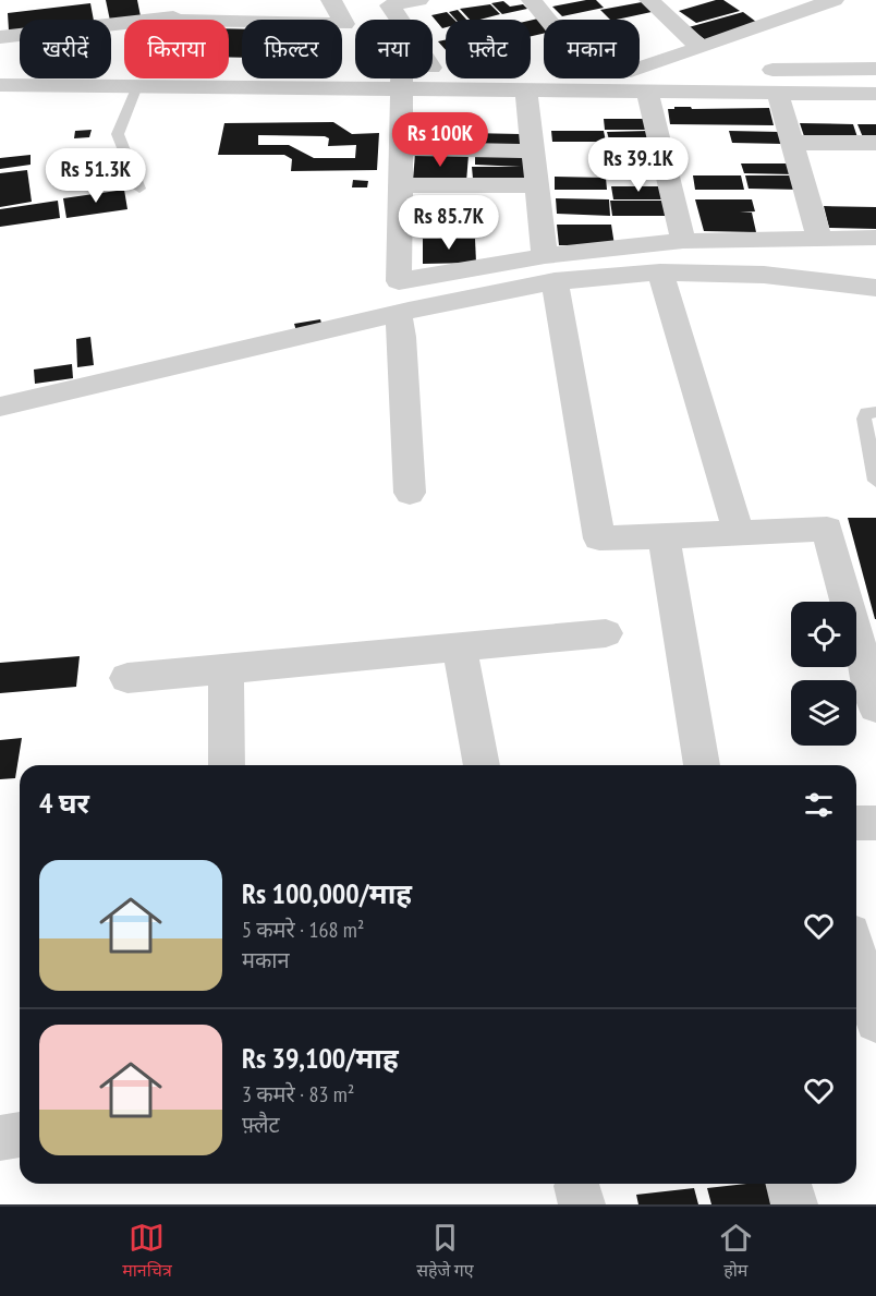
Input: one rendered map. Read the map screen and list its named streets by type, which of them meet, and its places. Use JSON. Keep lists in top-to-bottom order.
{
  "page": {
    "chip": [
      "खरीदें",
      "किराया",
      "फ़िल्टर",
      "नया",
      "फ़्लैट",
      "मकान"
    ],
    "price": [
      "Rs 100K",
      "Rs 39.1K",
      "Rs 51.3K",
      "Rs 85.7K"
    ],
    "heading": "4 घर",
    "list": [
      {
        "name": "Rs 100,000/माह",
        "note": "5 कमरे · 168 m² · मकान"
      },
      {
        "name": "Rs 39,100/माह",
        "note": "3 कमरे · 83 m² · फ़्लैट"
      }
    ],
    "tabs": ["मानचित्र", "सहेजे गए", "होम"]
  }
}
